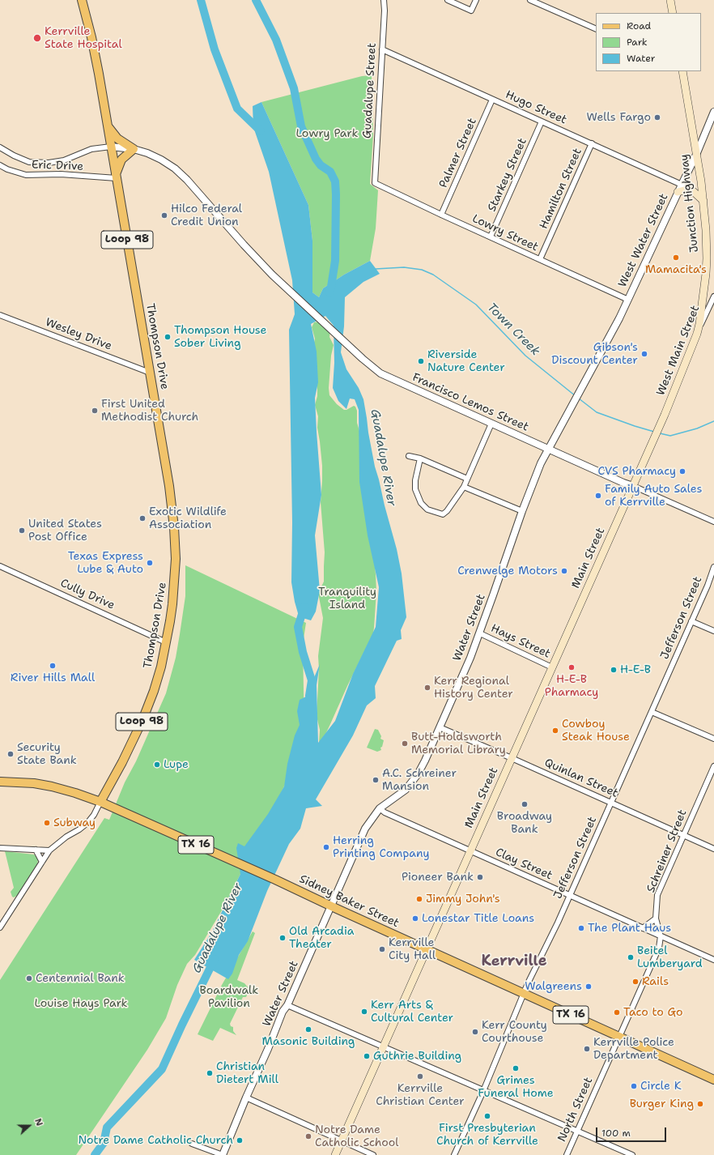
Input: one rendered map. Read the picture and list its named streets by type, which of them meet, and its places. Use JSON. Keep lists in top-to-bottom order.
{
  "streets": {
    "main road": [
      "Junction Highway",
      "Loop 98",
      "Thompson Drive",
      "West Main Street",
      "Main Street",
      "TX 16",
      "Sidney Baker Street"
    ],
    "street": [
      "Guadalupe Street",
      "Hugo Street",
      "Palmer Street",
      "Eric Drive",
      "Starkey Street",
      "Hamilton Street",
      "Lowry Street",
      "West Water Street",
      "Wesley Drive",
      "Francisco Lemos Street",
      "Cully Drive",
      "Jefferson Street",
      "Water Street",
      "Hays Street",
      "Quinlan Street",
      "Schreiner Street",
      "Clay Street",
      "North Street"
    ]
  },
  "crossings": [
    ["Guadalupe Street", "Hugo Street"],
    ["Guadalupe Street", "Lowry Street"],
    ["Hugo Street", "Palmer Street"],
    ["Hugo Street", "Starkey Street"],
    ["Hugo Street", "Hamilton Street"],
    ["Hugo Street", "West Water Street"],
    ["Palmer Street", "Lowry Street"],
    ["Eric Drive", "Thompson Drive"],
    ["Starkey Street", "Lowry Street"],
    ["Hamilton Street", "Lowry Street"],
    ["Junction Highway", "West Water Street"],
    ["Junction Highway", "West Main Street"],
    ["Lowry Street", "West Water Street"],
    ["West Water Street", "Water Street"],
    ["Wesley Drive", "Thompson Drive"],
    ["Thompson Drive", "Francisco Lemos Street"],
    ["Thompson Drive", "Cully Drive"],
    ["Thompson Drive", "TX 16"],
    ["Thompson Drive", "Sidney Baker Street"],
    ["West Main Street", "Main Street"],
    ["Francisco Lemos Street", "Main Street"],
    ["Francisco Lemos Street", "Water Street"],
    ["Main Street", "Hays Street"],
    ["Main Street", "Quinlan Street"],
    ["Main Street", "Clay Street"],
    ["Main Street", "Sidney Baker Street"],
    ["Jefferson Street", "Quinlan Street"],
    ["Jefferson Street", "Clay Street"],
    ["Jefferson Street", "Sidney Baker Street"],
    ["Water Street", "Hays Street"],
    ["Water Street", "Quinlan Street"],
    ["Water Street", "Clay Street"],
    ["Water Street", "Sidney Baker Street"],
    ["Quinlan Street", "Schreiner Street"],
    ["TX 16", "Sidney Baker Street"],
    ["Schreiner Street", "Clay Street"],
    ["Schreiner Street", "Sidney Baker Street"],
    ["Schreiner Street", "North Street"],
    ["Sidney Baker Street", "North Street"]
  ],
  "districts": ["Kerrville"],
  "water": ["Town Creek", "Guadalupe River"],
  "parks": [
    "Lowry Park",
    "Tranquility Island",
    "Boardwalk Pavilion",
    "Louise Hays Park"
  ],
  "places": [
    "Kerrville State Hospital",
    "Wells Fargo",
    "Hilco Federal Credit Union",
    "Mamacita's",
    "Thompson House Sober Living",
    "Gibson's Discount Center",
    "Riverside Nature Center",
    "First United Methodist Church",
    "CVS Pharmacy",
    "Family Auto Sales of Kerrville",
    "Exotic Wildlife Association",
    "United States Post Office",
    "Texas Express Lube & Auto",
    "Crenwelge Motors",
    "River Hills Mall",
    "H-E-B Pharmacy",
    "H-E-B",
    "Kerr Regional History Center",
    "Cowboy Steak House",
    "Butt-Holdsworth Memorial Library",
    "Security State Bank",
    "Lupe",
    "A.C. Schreiner Mansion",
    "Broadway Bank",
    "Subway",
    "Herring Printing Company",
    "Pioneer Bank",
    "Jimmy John's",
    "Lonestar Title Loans",
    "The Plant Haus",
    "Old Arcadia Theater",
    "Kerrville City Hall",
    "Beitel Lumberyard",
    "Centennial Bank",
    "Rails",
    "Walgreens",
    "Kerr Arts & Cultural Center",
    "Taco to Go",
    "Masonic Building",
    "Kerr County Courthouse",
    "Kerrville Police Department",
    "Guthrie Building",
    "Grimes Funeral Home",
    "Christian Dietert Mill",
    "Kerrville Christian Center",
    "Circle K",
    "Burger King",
    "First Presbyterian Church of Kerrville",
    "Notre Dame Catholic School",
    "Notre Dame Catholic Church"
  ],
  "legend": ["Road", "Park", "Water"],
  "scale_bar": "100 m",
  "north": "right"
}
